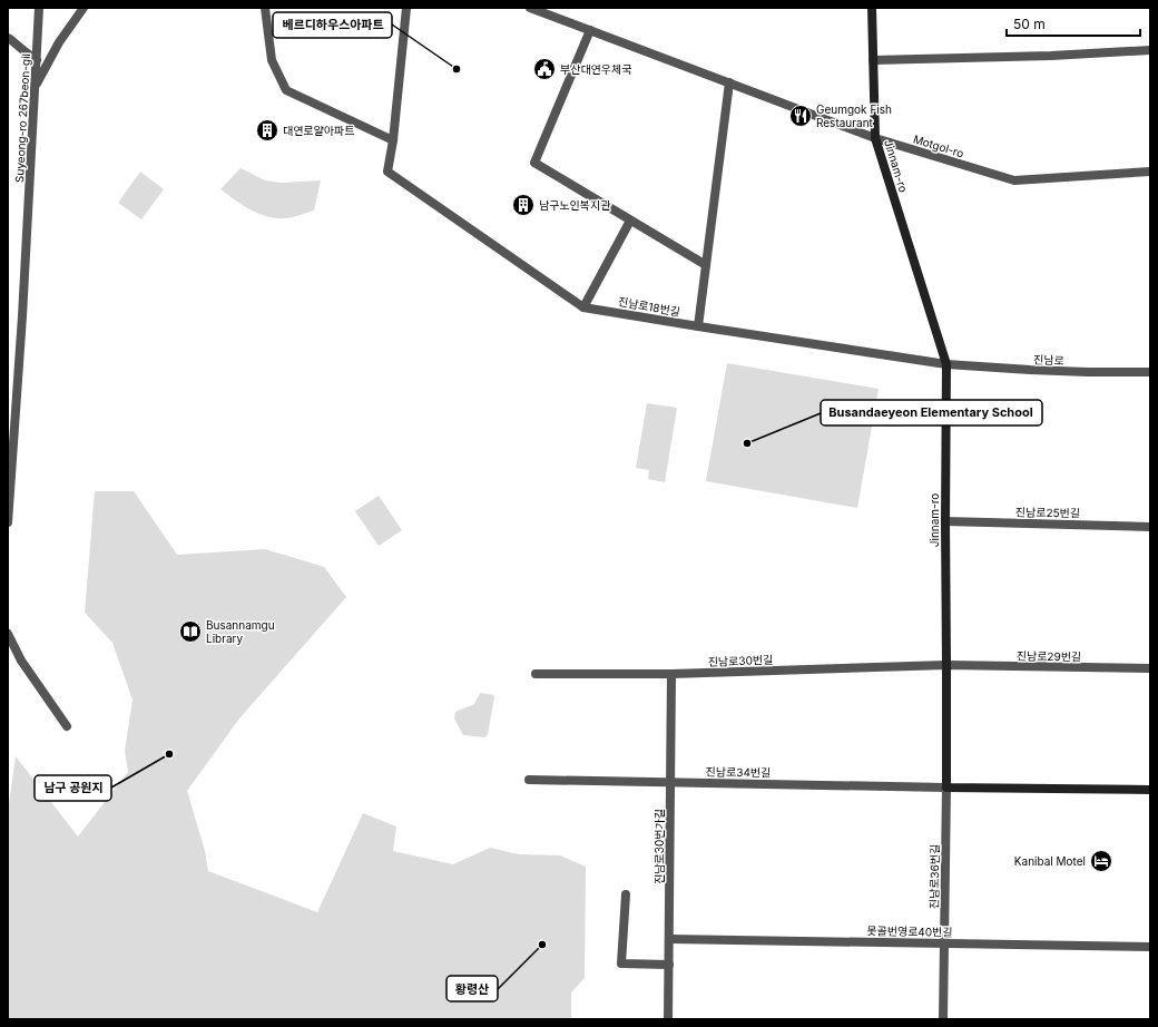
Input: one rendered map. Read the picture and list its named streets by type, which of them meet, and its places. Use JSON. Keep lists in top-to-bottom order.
{
  "streets": {
    "main road": ["Jinnam-ro"],
    "street": [
      "Suyeong-ro 267beon-gil",
      "Motgol-ro",
      "진남로18번길",
      "진남로",
      "진남로25번길",
      "진남로29번길",
      "진남로30번길",
      "진남로34번길",
      "진남로30번가길",
      "진남로36번길",
      "못골번영로40번길"
    ]
  },
  "crossings": [
    ["Motgol-ro", "Jinnam-ro"],
    ["Jinnam-ro", "진남로18번길"],
    ["Jinnam-ro", "진남로"],
    ["Jinnam-ro", "진남로25번길"],
    ["Jinnam-ro", "진남로29번길"],
    ["Jinnam-ro", "진남로30번길"],
    ["Jinnam-ro", "진남로34번길"],
    ["Jinnam-ro", "진남로36번길"],
    ["진남로18번길", "진남로"],
    ["진남로29번길", "진남로30번길"],
    ["진남로30번길", "진남로30번가길"],
    ["진남로34번길", "진남로30번가길"],
    ["진남로34번길", "진남로36번길"],
    ["진남로30번가길", "못골번영로40번길"],
    ["진남로36번길", "못골번영로40번길"]
  ],
  "places": {
    "other": [
      "베르디하우스아파트",
      "Busandaeyeon Elementary School",
      "남구 공원지",
      "황령산"
    ],
    "public building": ["부산대연우체국"],
    "restaurant": ["Geumgok Fish Restaurant"],
    "building": ["대연로얄아파트", "남구노인복지관"],
    "library": ["Busannamgu Library"],
    "hotel": ["Kanibal Motel"]
  },
  "scale_bar": "50 m"
}
